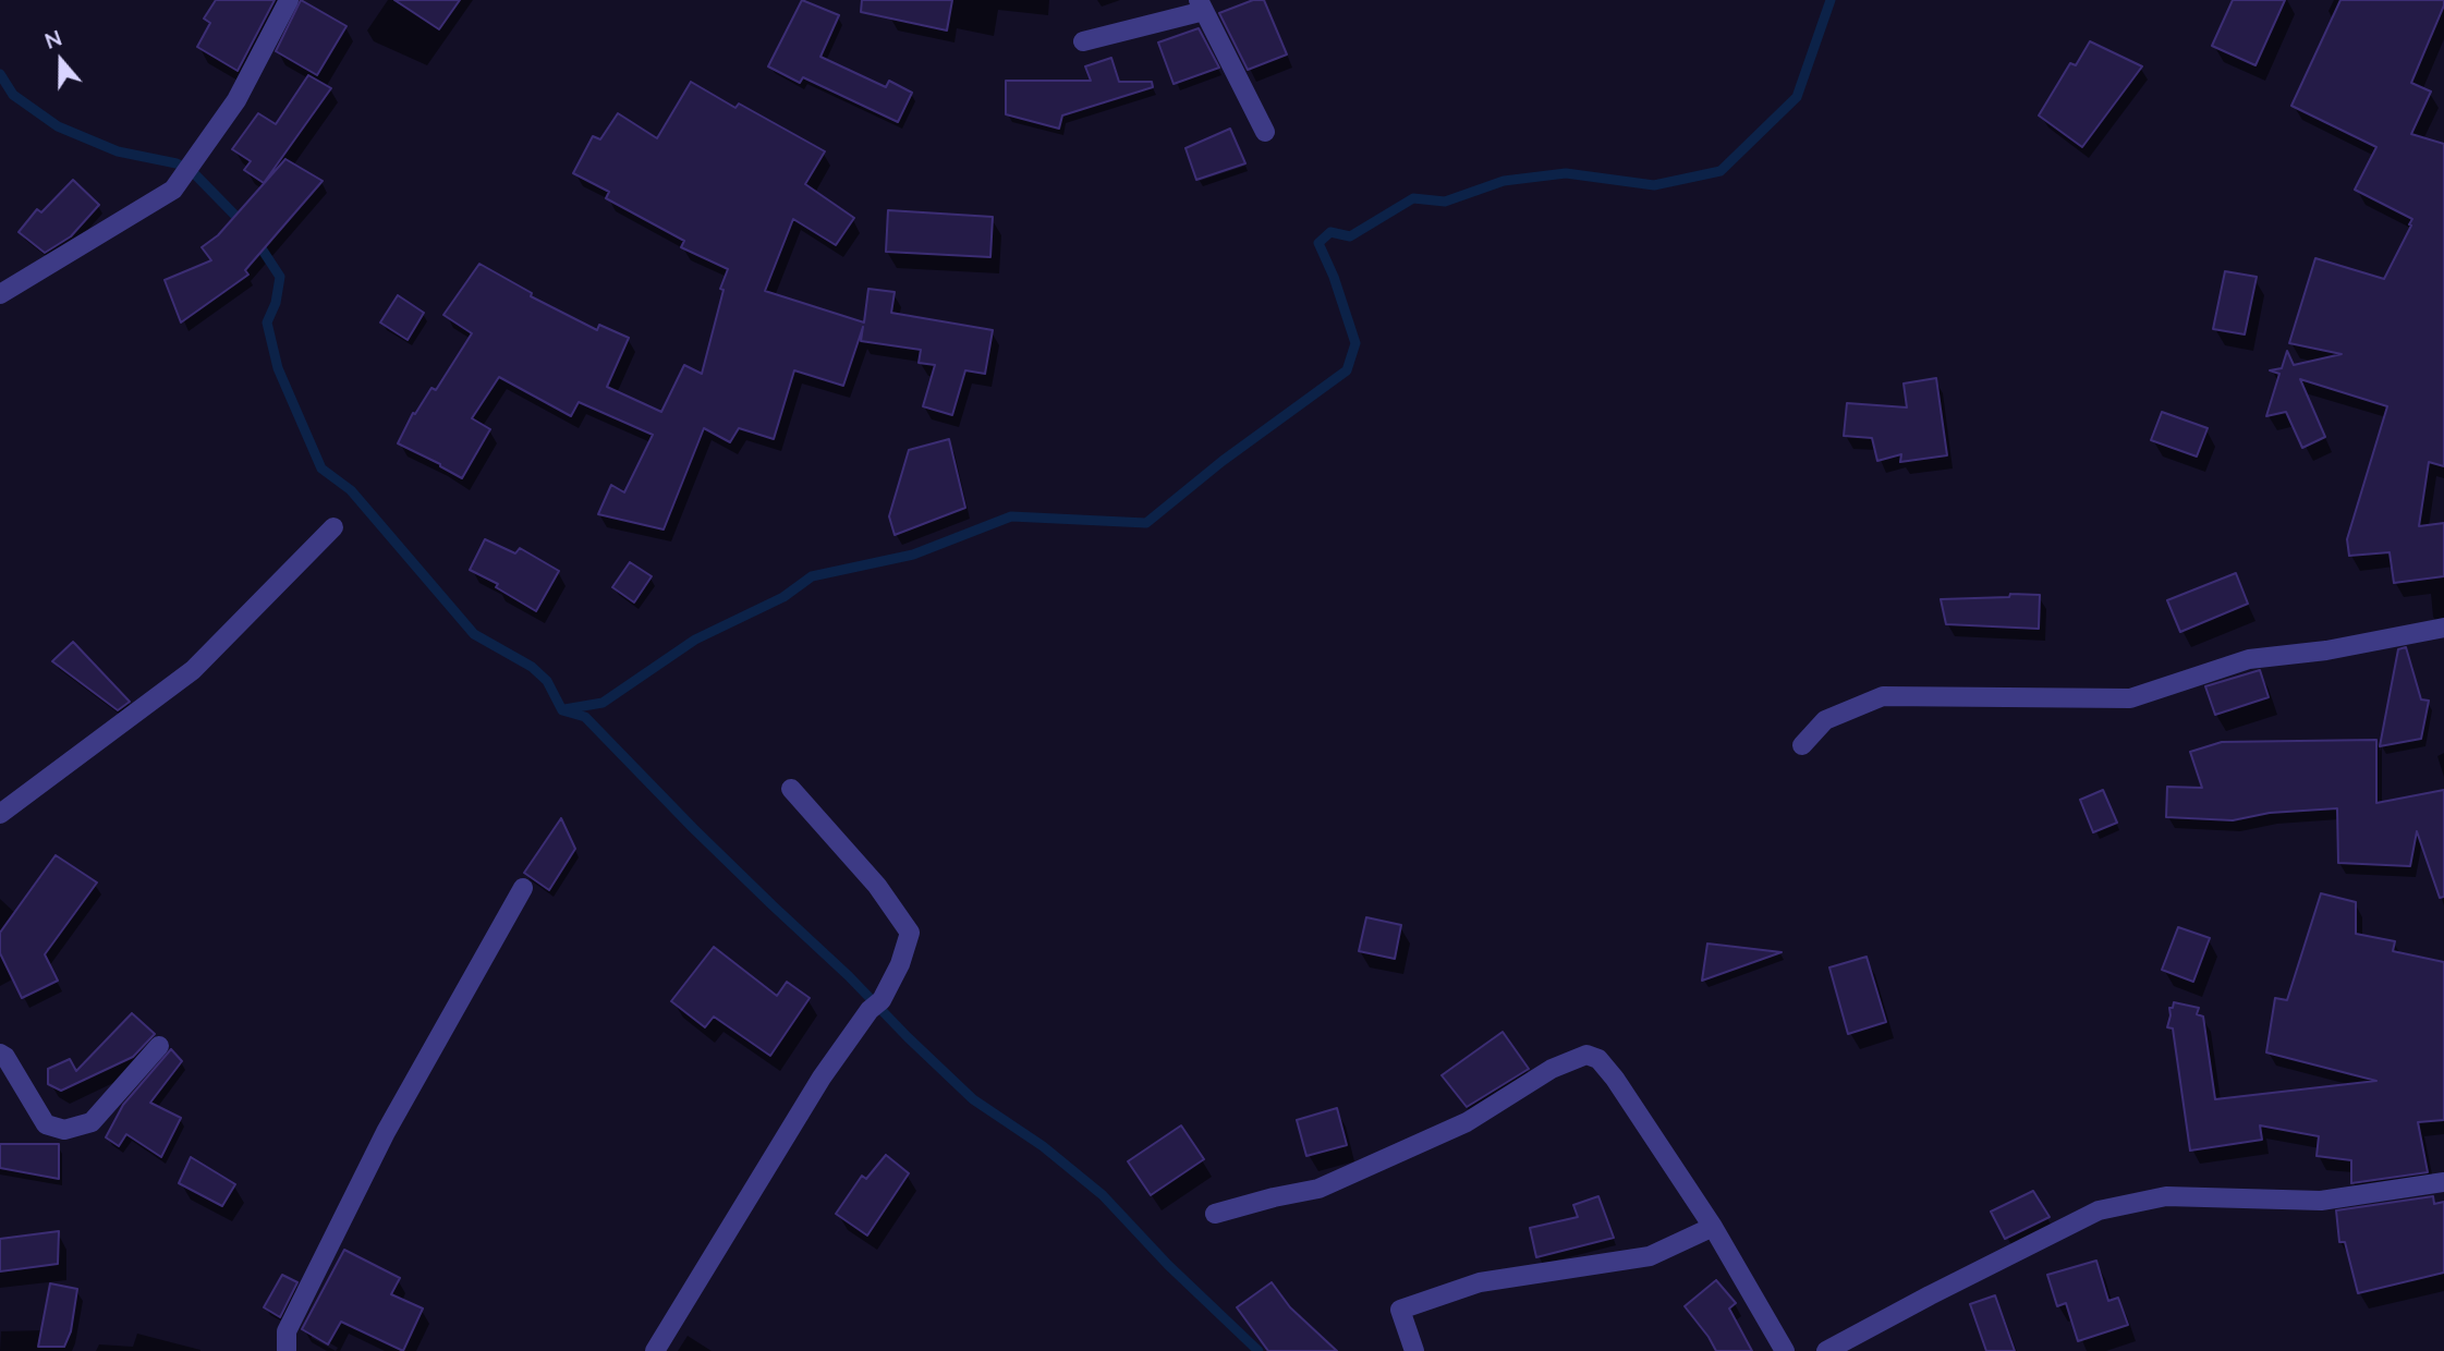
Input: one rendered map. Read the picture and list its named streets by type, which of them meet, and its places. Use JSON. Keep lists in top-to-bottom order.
{
  "north": "top"
}
